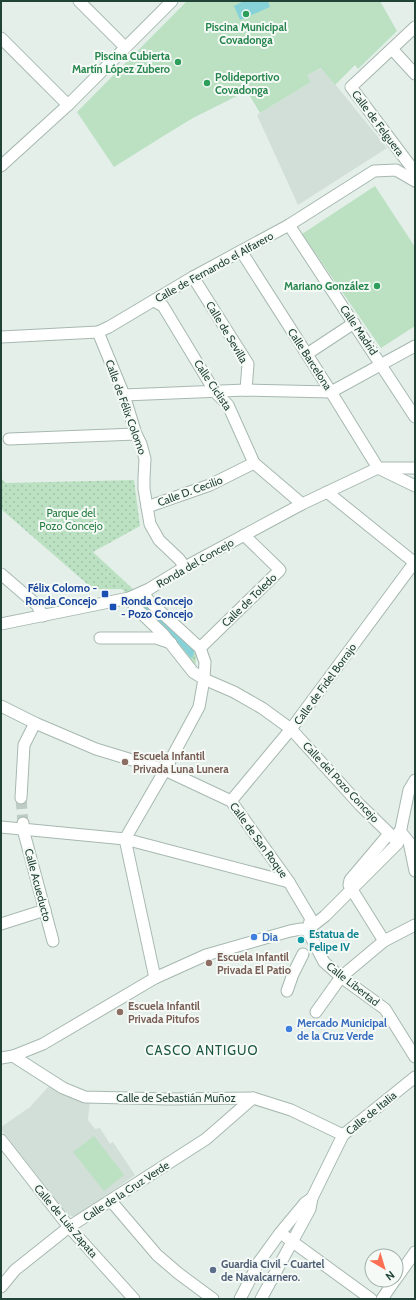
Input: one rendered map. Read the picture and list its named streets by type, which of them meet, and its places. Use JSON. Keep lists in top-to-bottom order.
{
  "streets": {
    "street": [
      "Calle de Felguera",
      "Calle de Fernando el Alfarero",
      "Calle Madrid",
      "Calle de Sevilla",
      "Calle Barcelona",
      "Calle Ciclista",
      "Calle de Félix Colomo",
      "Calle D. Cecilio",
      "Ronda del Concejo",
      "Calle de Toledo",
      "Calle de Fidel Borrajo",
      "Calle del Pozo Concejo",
      "Calle de San Roque",
      "Calle Acueducto",
      "Calle Libertad",
      "Calle de Sebastián Muñoz",
      "Calle de Italia",
      "Calle de la Cruz Verde",
      "Calle de Luis Zapata"
    ]
  },
  "crossings": [
    ["Calle de Fernando el Alfarero", "Calle Madrid"],
    ["Calle de Fernando el Alfarero", "Calle de Sevilla"],
    ["Calle de Fernando el Alfarero", "Calle Barcelona"],
    ["Calle de Fernando el Alfarero", "Calle Ciclista"],
    ["Calle de Fernando el Alfarero", "Calle de Félix Colomo"],
    ["Calle Barcelona", "Ronda del Concejo"],
    ["Calle Ciclista", "Calle D. Cecilio"],
    ["Calle Ciclista", "Ronda del Concejo"],
    ["Calle de Félix Colomo", "Calle D. Cecilio"],
    ["Calle de Félix Colomo", "Ronda del Concejo"],
    ["Ronda del Concejo", "Calle de Toledo"],
    ["Ronda del Concejo", "Calle del Pozo Concejo"],
    ["Calle de Fidel Borrajo", "Calle del Pozo Concejo"],
    ["Calle de Fidel Borrajo", "Calle de San Roque"],
    ["Calle de San Roque", "Calle Libertad"],
    ["Calle de Sebastián Muñoz", "Calle de Italia"],
    ["Calle de Sebastián Muñoz", "Calle de la Cruz Verde"],
    ["Calle de la Cruz Verde", "Calle de Luis Zapata"]
  ],
  "districts": ["CASCO ANTIGUO"],
  "parks": ["Parque del Pozo Concejo"],
  "places": {
    "other": [
      "Piscina Municipal Covadonga",
      "Piscina Cubierta Martín López Zubero",
      "Polideportivo Covadonga",
      "Mariano González",
      "Escuela Infantil Privada Luna Lunera",
      "Dia",
      "Estatua de Felipe IV",
      "Escuela Infantil Privada El Patio",
      "Escuela Infantil Privada Pitufos",
      "Mercado Municipal de la Cruz Verde",
      "Guardia Civil - Cuartel de Navalcarnero."
    ],
    "transit": ["Félix Colomo - Ronda Concejo", "Ronda Concejo - Pozo Concejo"]
  },
  "north": "bottom right"
}
